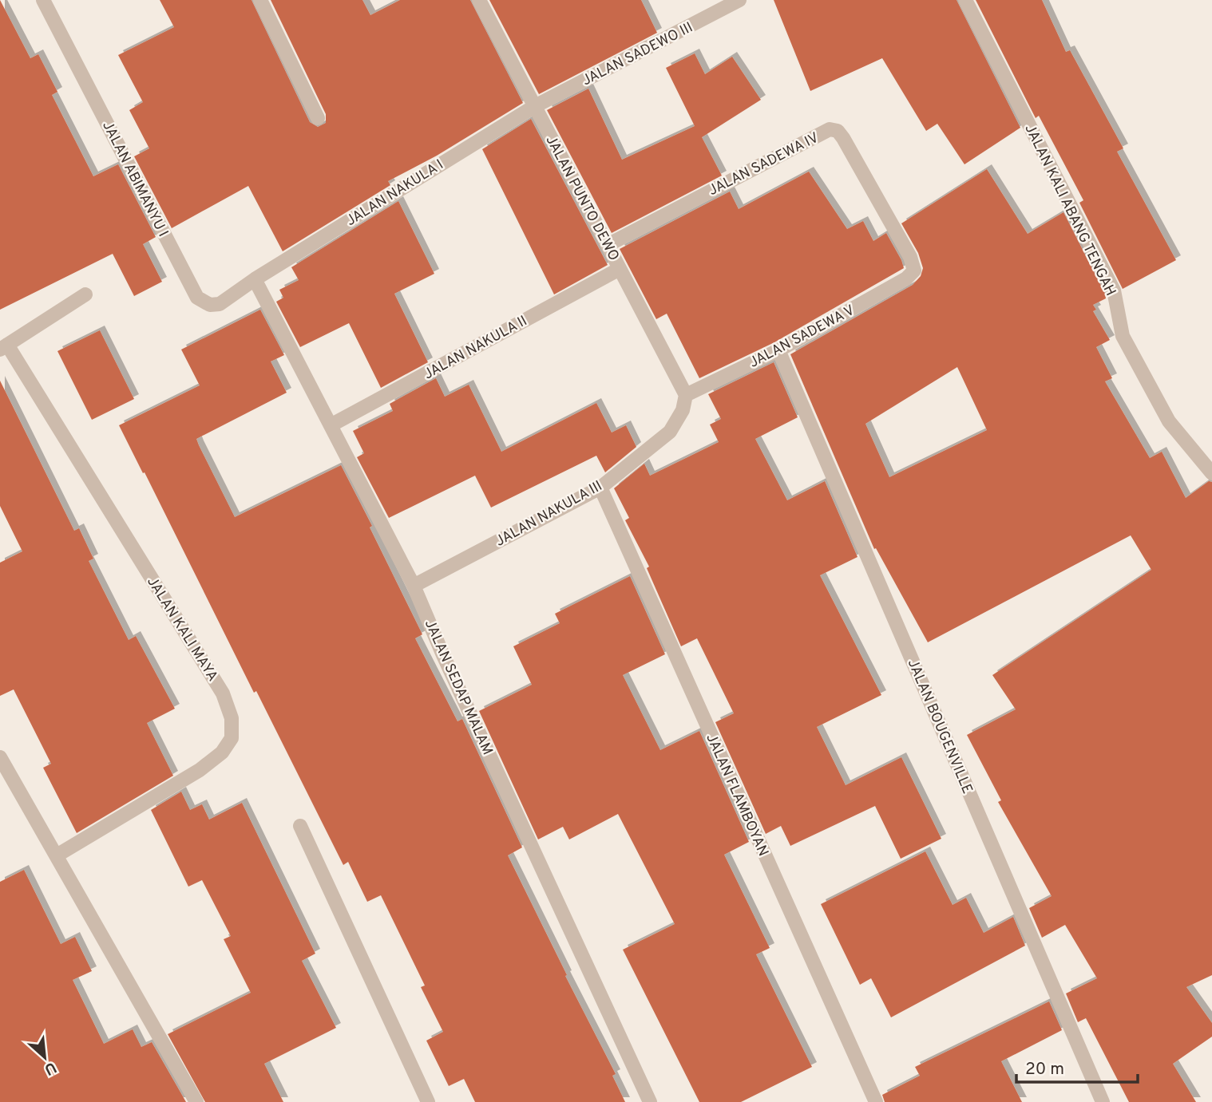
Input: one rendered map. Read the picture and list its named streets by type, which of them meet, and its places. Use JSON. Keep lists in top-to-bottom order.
{
  "streets": {
    "street": [
      "JALAN SADEWO III",
      "JALAN SADEWA IV",
      "JALAN ABIMANYU I",
      "JALAN NAKULA I",
      "JALAN PUNTO DEWO",
      "JALAN KALI ABANG TENGAH",
      "JALAN SADEWA V",
      "JALAN NAKULA II",
      "JALAN NAKULA III",
      "JALAN KALI MAYA",
      "JALAN SEDAP MALAM",
      "JALAN BOUGENVILLE",
      "JALAN FLAMBOYAN"
    ]
  },
  "crossings": [
    ["JALAN SADEWO III", "JALAN NAKULA I"],
    ["JALAN SADEWO III", "JALAN PUNTO DEWO"],
    ["JALAN SADEWA IV", "JALAN PUNTO DEWO"],
    ["JALAN SADEWA IV", "JALAN SADEWA V"],
    ["JALAN ABIMANYU I", "JALAN NAKULA I"],
    ["JALAN ABIMANYU I", "JALAN SEDAP MALAM"],
    ["JALAN NAKULA I", "JALAN PUNTO DEWO"],
    ["JALAN NAKULA I", "JALAN SEDAP MALAM"],
    ["JALAN PUNTO DEWO", "JALAN SADEWA V"],
    ["JALAN PUNTO DEWO", "JALAN NAKULA II"],
    ["JALAN PUNTO DEWO", "JALAN NAKULA III"],
    ["JALAN SADEWA V", "JALAN NAKULA III"],
    ["JALAN SADEWA V", "JALAN BOUGENVILLE"],
    ["JALAN NAKULA II", "JALAN SEDAP MALAM"],
    ["JALAN NAKULA III", "JALAN SEDAP MALAM"],
    ["JALAN NAKULA III", "JALAN FLAMBOYAN"]
  ],
  "scale_bar": "20 m",
  "north": "bottom right"
}
